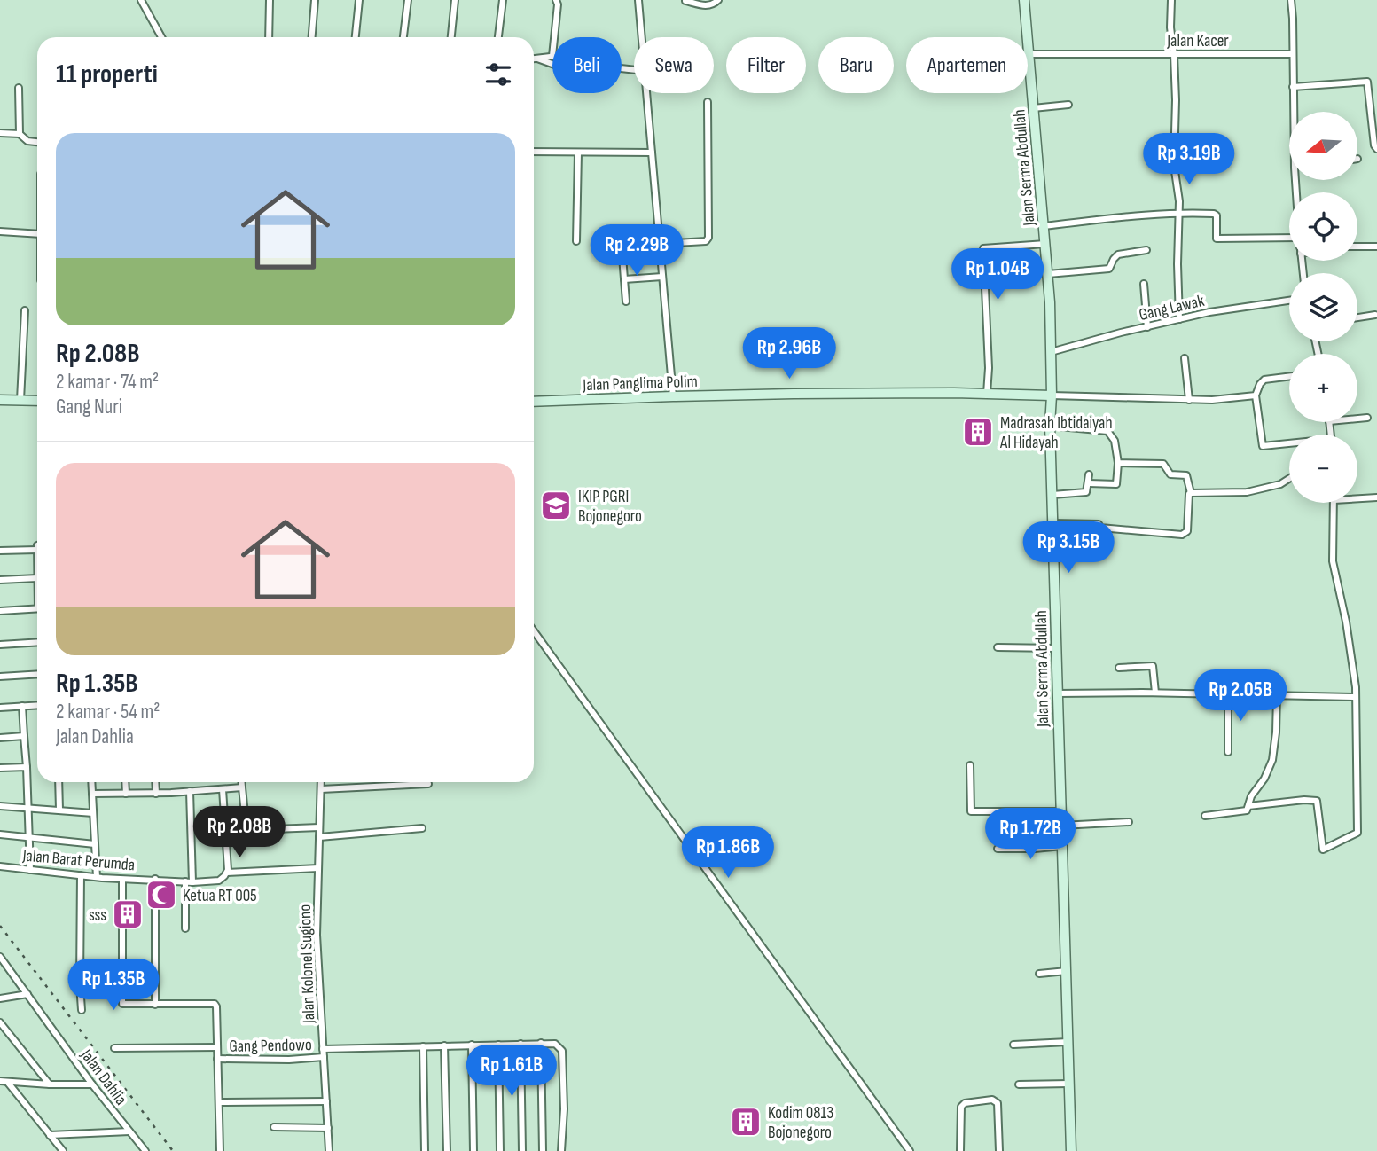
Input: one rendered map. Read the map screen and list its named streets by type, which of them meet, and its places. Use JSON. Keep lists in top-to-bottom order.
{
  "streets": {
    "main road": ["Jalan Serma Abdullah", "Jalan Panglima Polim"],
    "street": [
      "Jalan Kacer",
      "Gang Lawak",
      "Jalan Barat Perumda",
      "Jalan Kolonel Sugiono",
      "Gang Pendowo",
      "Jalan Dahlia"
    ]
  },
  "crossings": [
    ["Jalan Kacer", "Jalan Serma Abdullah"],
    ["Jalan Serma Abdullah", "Gang Lawak"],
    ["Jalan Serma Abdullah", "Jalan Panglima Polim"],
    ["Jalan Barat Perumda", "Jalan Kolonel Sugiono"],
    ["Jalan Kolonel Sugiono", "Gang Pendowo"]
  ],
  "places": {
    "building": ["Madrasah Ibtidaiyah Al Hidayah", "sss", "Kodim 0813 Bojonegoro"],
    "school or university": ["IKIP PGRI Bojonegoro"],
    "mosque": ["Ketua RT 005"]
  },
  "north": "left",
  "page": {
    "chip": [
      "Beli",
      "Sewa",
      "Filter",
      "Baru",
      "Apartemen"
    ],
    "heading": "11 properti",
    "map_buttons": ["+", "−"],
    "list": [
      {
        "name": "Rp 2.08B",
        "note": "2 kamar · 74 m² · Gang Nuri"
      },
      {
        "name": "Rp 1.35B",
        "note": "2 kamar · 54 m² · Jalan Dahlia"
      }
    ],
    "price": [
      "Rp 3.19B",
      "Rp 2.29B",
      "Rp 1.04B",
      "Rp 2.96B",
      "Rp 3.15B",
      "Rp 2.05B",
      "Rp 2.08B",
      "Rp 1.72B",
      "Rp 1.86B",
      "Rp 1.35B",
      "Rp 1.61B"
    ]
  }
}
